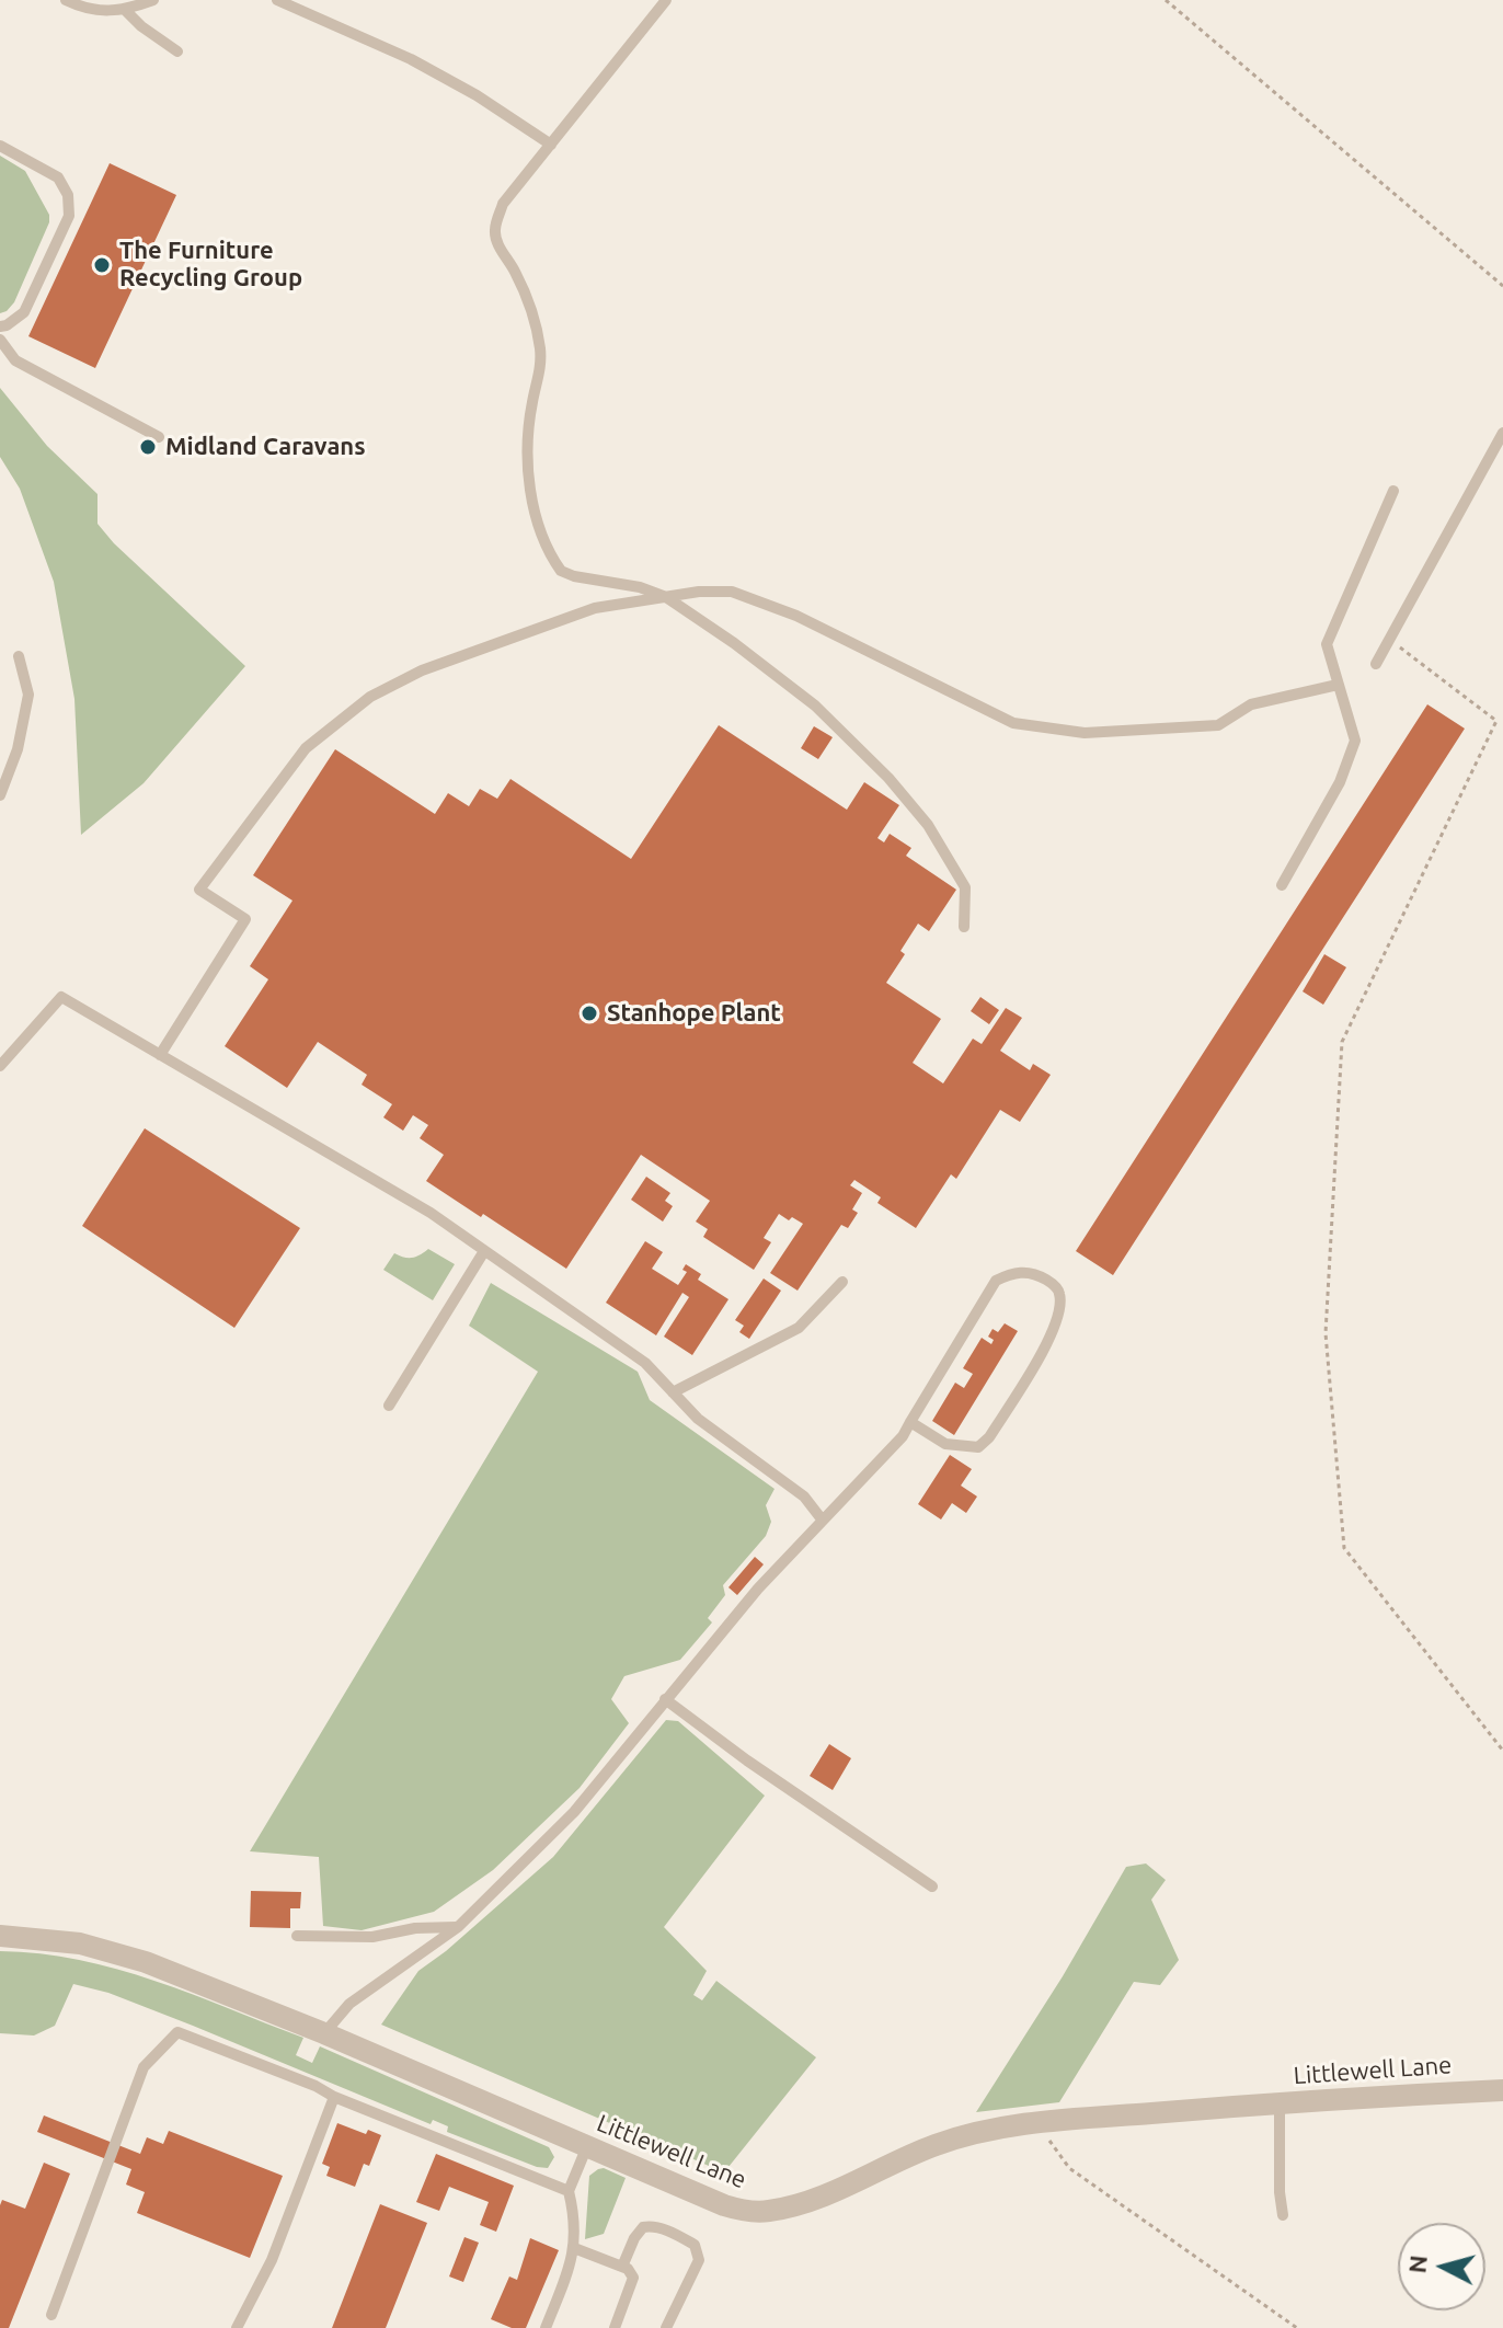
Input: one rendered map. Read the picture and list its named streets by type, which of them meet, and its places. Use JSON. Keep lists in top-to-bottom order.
{
  "streets": {
    "street": ["Littlewell Lane"]
  },
  "places": ["The Furniture Recycling Group", "Midland Caravans", "Stanhope Plant"],
  "north": "left"
}
